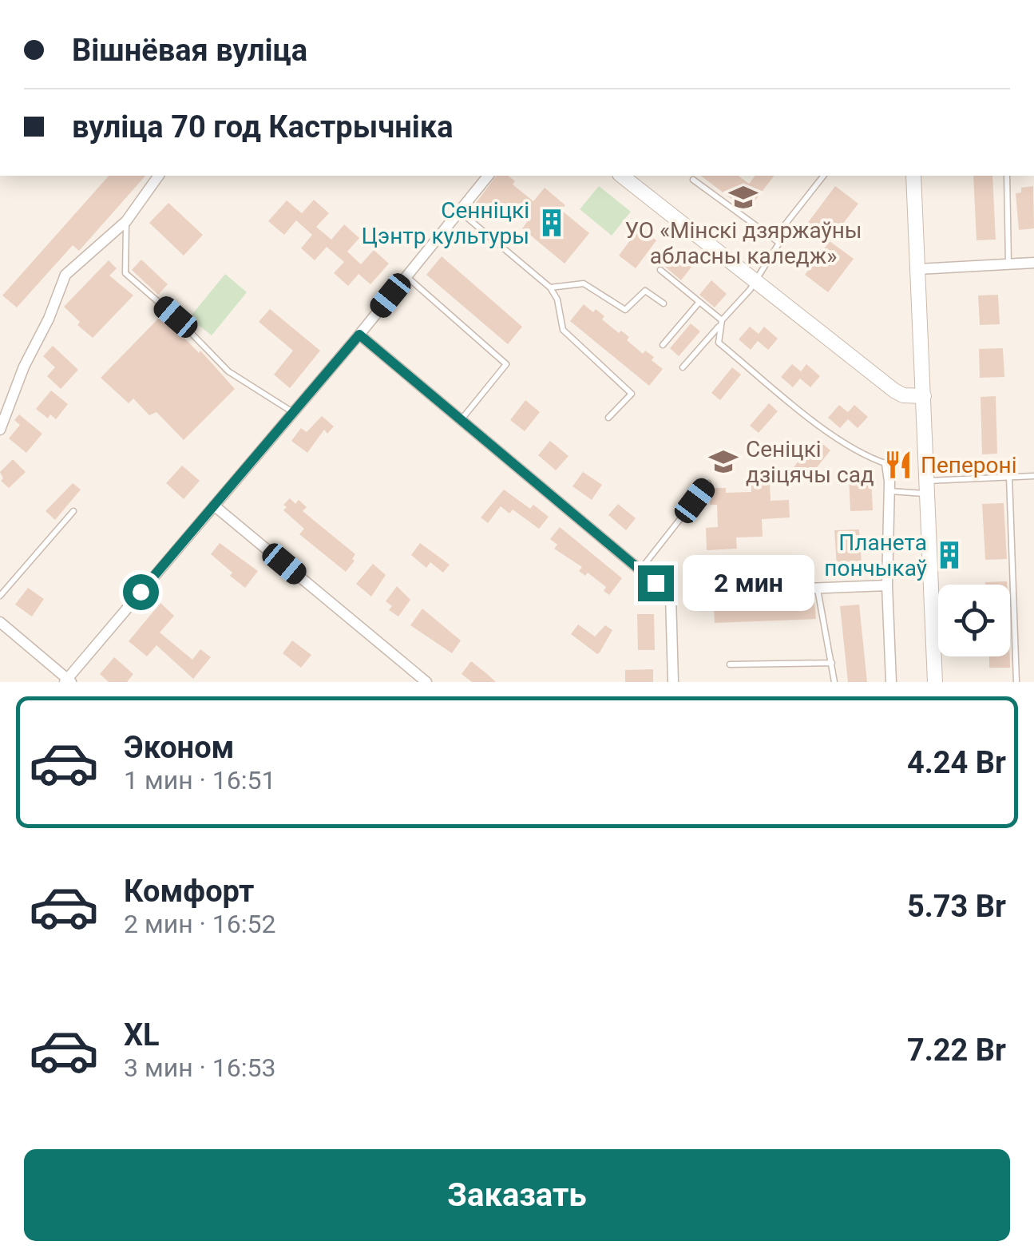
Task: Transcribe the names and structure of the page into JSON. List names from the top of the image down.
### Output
{
  "places": {
    "school or university": ["УО «Мінскі дзяржаўны абласны каледж»", "Сеніцкі дзіцячы сад"],
    "building": ["Сенніцкі Цэнтр культуры", "Планета пончыкаў"],
    "restaurant": ["Пепероні"]
  },
  "page": {
    "banner": ["Вішнёвая вуліца", "вуліца 70 год Кастрычніка"],
    "bubble": "2 мин",
    "list": [
      {
        "name": "Эконом",
        "note": "1 мин · 16:51",
        "value": "4.24 Br"
      },
      {
        "name": "Комфорт",
        "note": "2 мин · 16:52",
        "value": "5.73 Br"
      },
      {
        "name": "XL",
        "note": "3 мин · 16:53",
        "value": "7.22 Br"
      }
    ],
    "buttons": "Заказать"
  }
}
